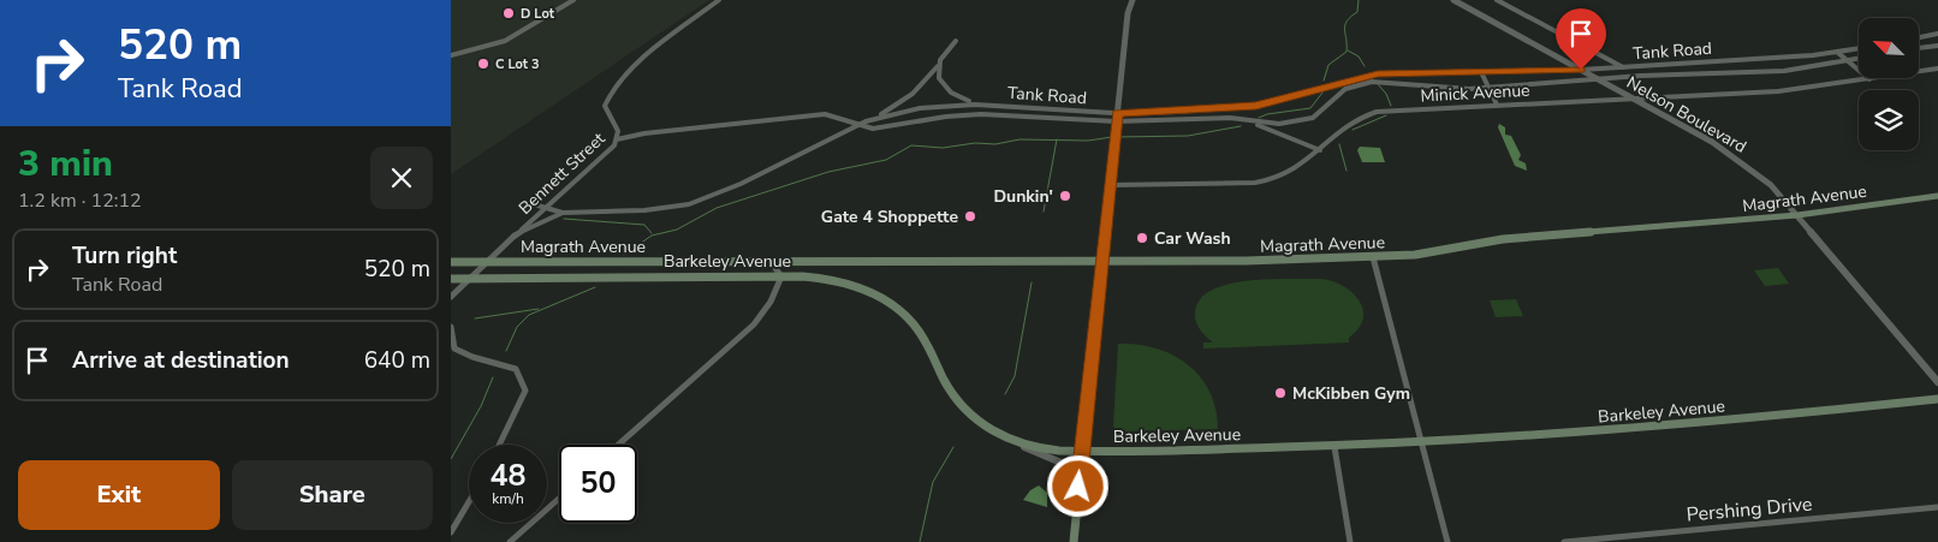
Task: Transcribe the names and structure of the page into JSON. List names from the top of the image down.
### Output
{
  "streets": {
    "main road": ["Magrath Avenue", "Barkeley Avenue"],
    "street": [
      "Tank Road",
      "Minick Avenue",
      "Nelson Boulevard",
      "Bennett Street",
      "Pershing Drive"
    ]
  },
  "crossings": [
    ["Tank Road", "Nelson Boulevard"],
    ["Tank Road", "Bennett Street"],
    ["Minick Avenue", "Nelson Boulevard"],
    ["Nelson Boulevard", "Magrath Avenue"],
    ["Bennett Street", "Magrath Avenue"],
    ["Bennett Street", "Barkeley Avenue"]
  ],
  "places": [
    "D Lot",
    "C Lot 3",
    "Dunkin'",
    "Gate 4 Shoppette",
    "Car Wash",
    "McKibben Gym"
  ],
  "north": "top left",
  "page": {
    "turn": ["520 m", "Tank Road"],
    "heading": ["3 min", "1.2 km · 12:12"],
    "list": [
      {
        "name": "Turn right",
        "note": "Tank Road",
        "value": "520 m"
      },
      {
        "name": "Arrive at destination",
        "value": "640 m"
      }
    ],
    "speed": "48 km/h",
    "limit": "50",
    "buttons": ["Exit", "Share"]
  }
}
